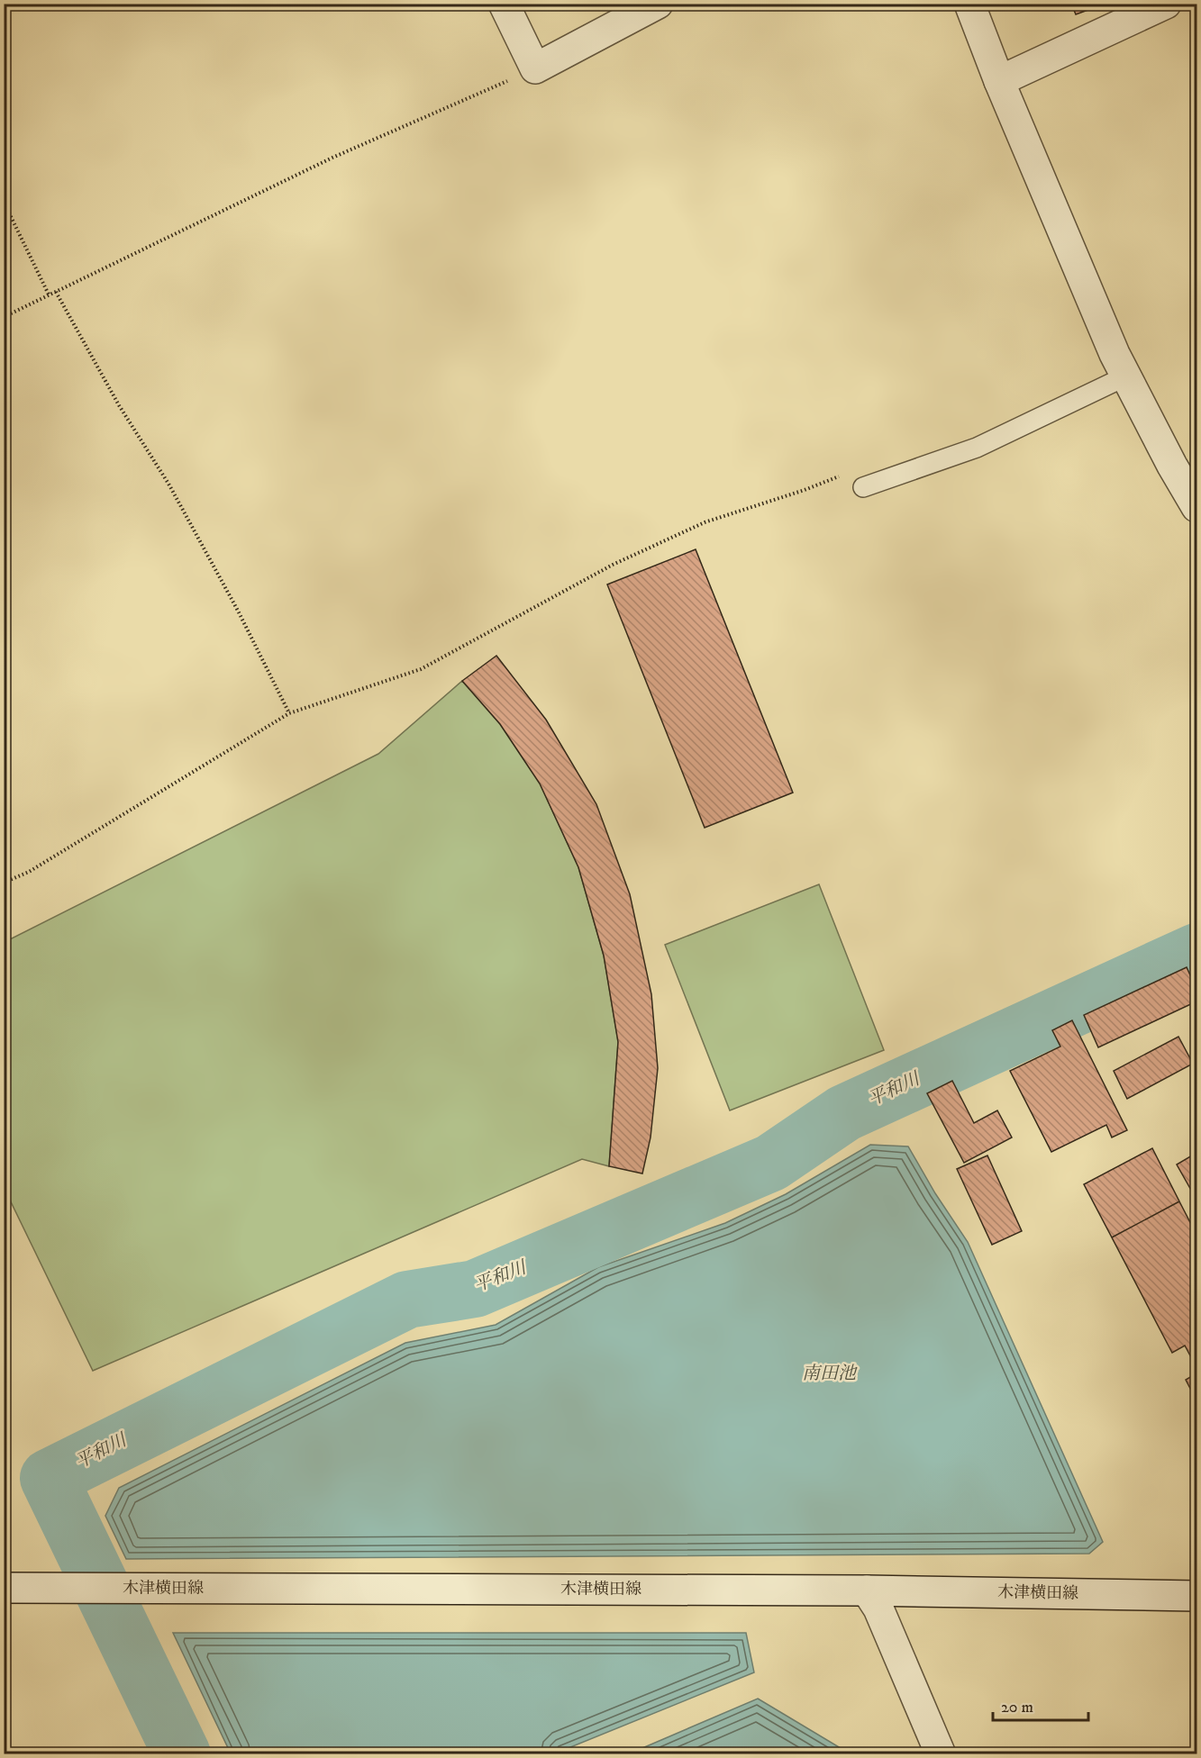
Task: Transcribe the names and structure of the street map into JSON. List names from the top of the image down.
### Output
{
  "streets": {
    "main road": ["木津横田線"]
  },
  "water": ["平和川", "南田池"],
  "scale_bar": "20 m"
}
